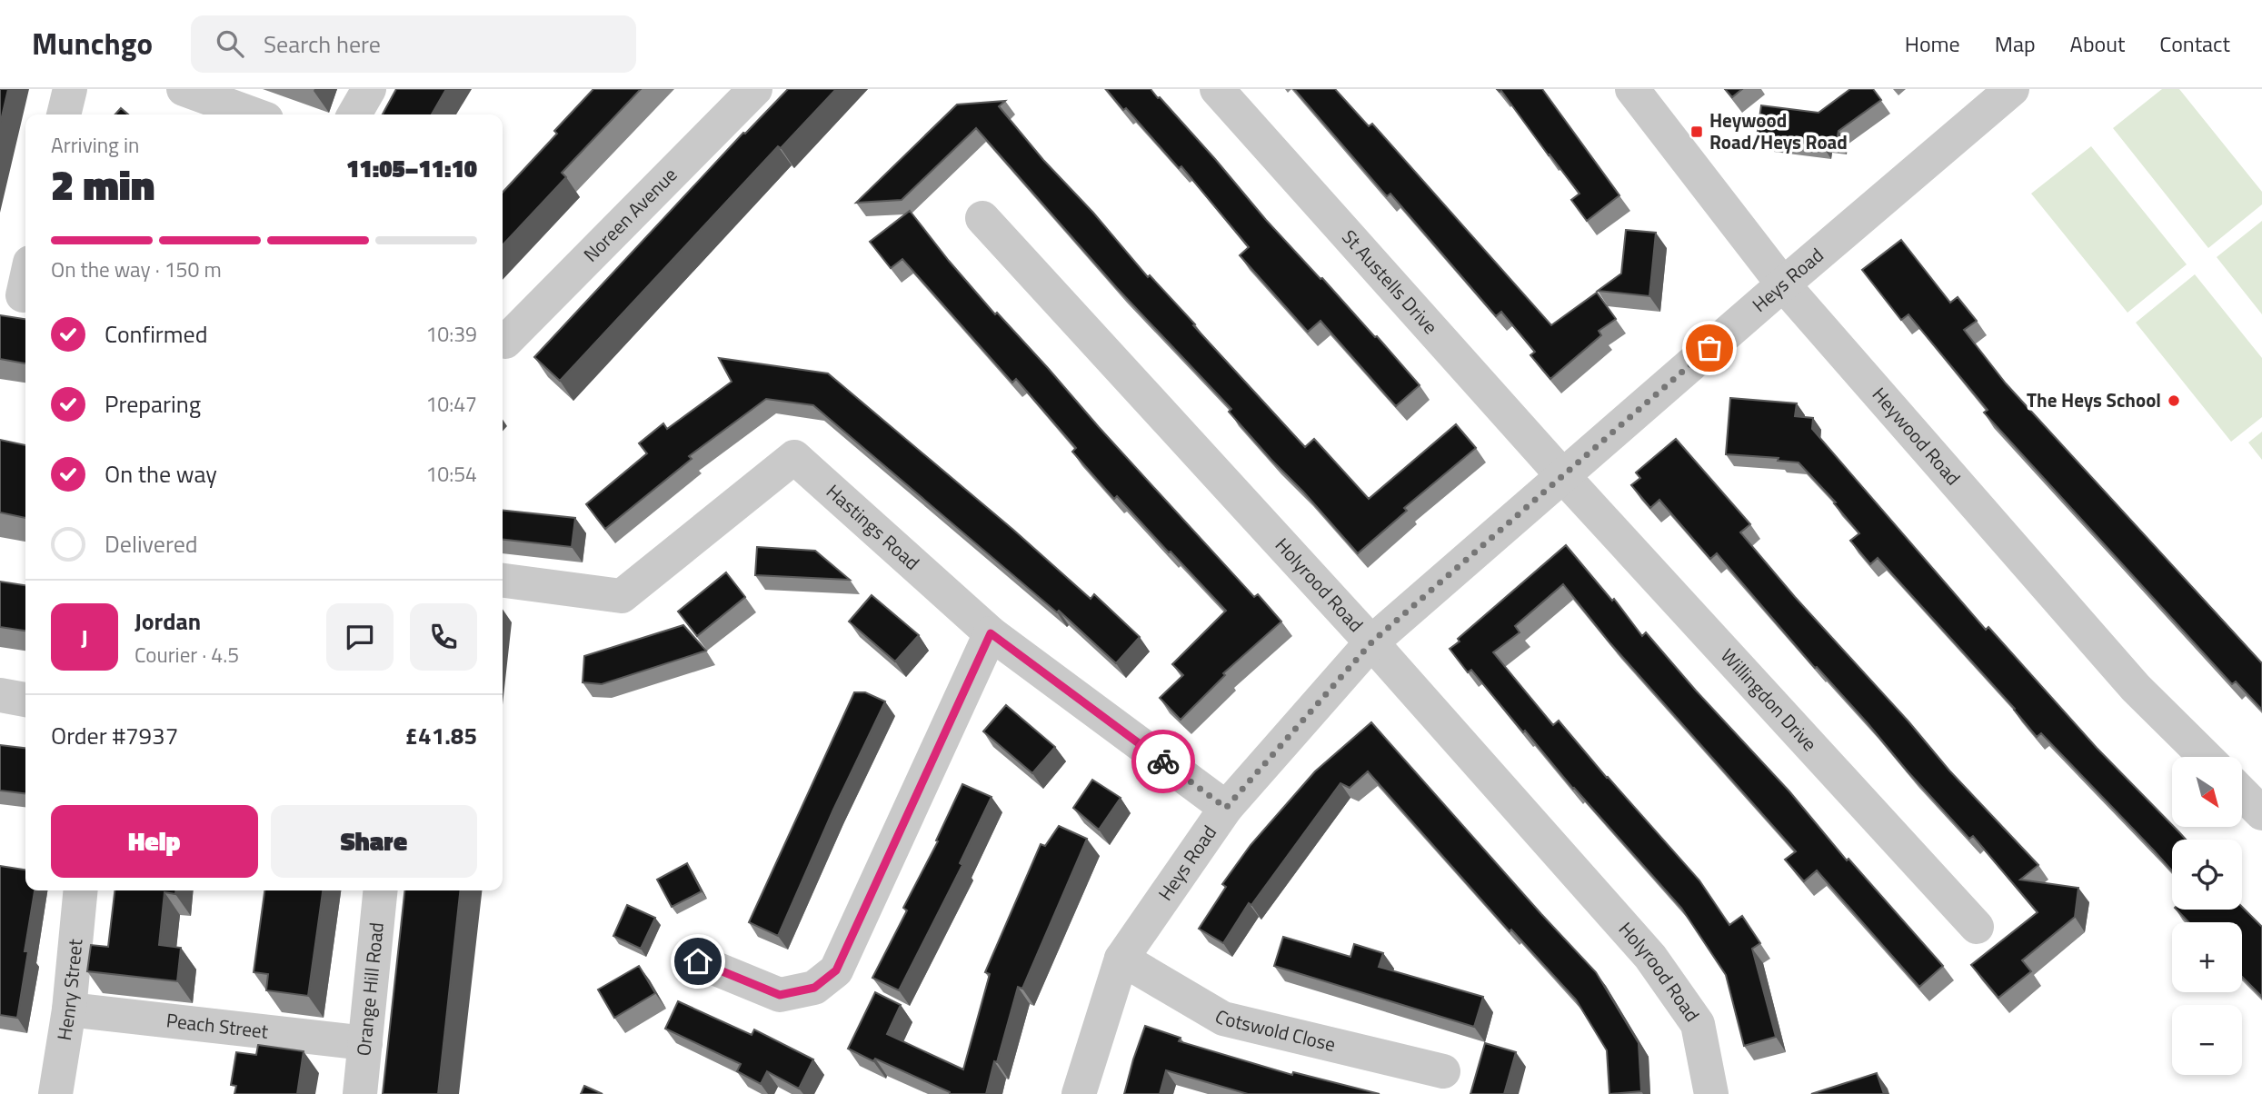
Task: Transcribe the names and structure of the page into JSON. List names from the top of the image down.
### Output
{
  "streets": {
    "street": [
      "Noreen Avenue",
      "Heys Road",
      "St Austells Drive",
      "Heywood Road",
      "Hastings Road",
      "Holyrood Road",
      "Willingdon Drive",
      "Orange Hill Road",
      "Henry Street",
      "Peach Street",
      "Cotswold Close"
    ]
  },
  "crossings": [
    ["Heys Road", "St Austells Drive"],
    ["Heys Road", "Heywood Road"],
    ["Heys Road", "Hastings Road"],
    ["Heys Road", "Holyrood Road"],
    ["Heys Road", "Willingdon Drive"],
    ["Heys Road", "Cotswold Close"],
    ["St Austells Drive", "Willingdon Drive"],
    ["Orange Hill Road", "Peach Street"],
    ["Henry Street", "Peach Street"]
  ],
  "places": {
    "transit": ["Heywood Road/Heys Road"],
    "other": ["The Heys School"]
  },
  "north": "bottom right",
  "page": {
    "header": "Munchgo",
    "search": "Search here",
    "nav": [
      "Home",
      "Map",
      "About",
      "Contact"
    ],
    "heading": ["2 min", "Arriving in", "11:05–11:10"],
    "panel": [
      "Jordan",
      "Courier · 4.5",
      "Order #7937",
      "£41.85"
    ],
    "bar": "On the way · 150 m",
    "list": [
      ["Confirmed", "10:39"],
      ["Preparing", "10:47"],
      ["On the way", "10:54"],
      "Delivered"
    ],
    "round": "J",
    "map_buttons": ["+", "−"],
    "buttons": ["Help", "Share"]
  }
}
